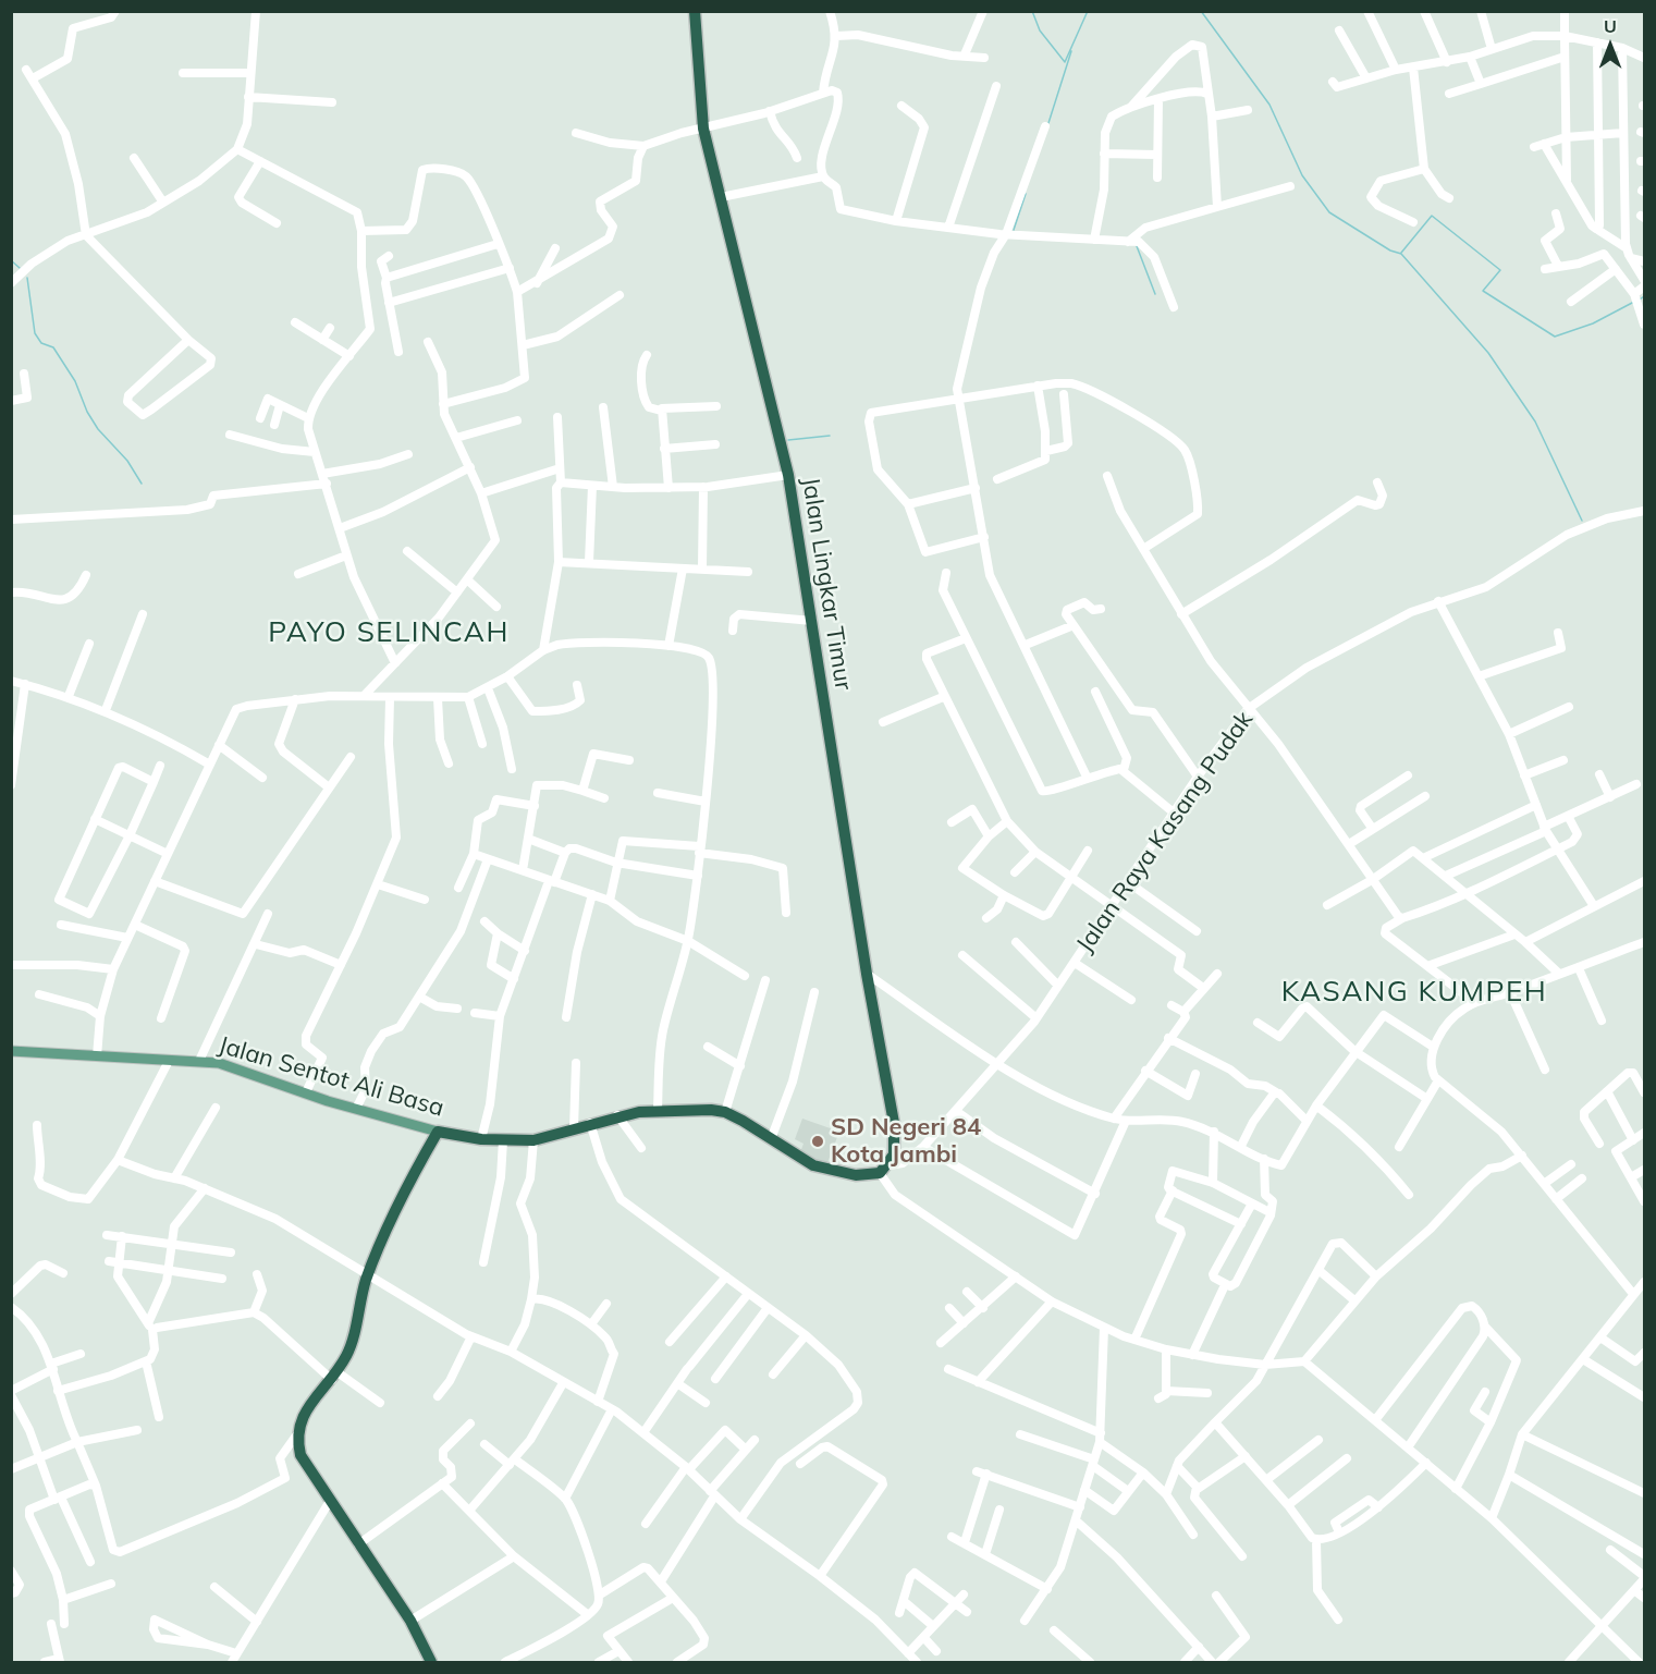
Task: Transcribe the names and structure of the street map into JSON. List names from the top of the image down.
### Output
{
  "streets": {
    "highway": ["Jalan Lingkar Timur", "Jalan Sentot Ali Basa"],
    "street": ["Jalan Raya Kasang Pudak"]
  },
  "crossings": [
    ["Jalan Lingkar Timur", "Jalan Raya Kasang Pudak"],
    ["Jalan Lingkar Timur", "Jalan Sentot Ali Basa"],
    ["Jalan Raya Kasang Pudak", "Jalan Sentot Ali Basa"]
  ],
  "districts": ["PAYO SELINCAH", "KASANG KUMPEH"],
  "places": ["SD Negeri 84 Kota Jambi"],
  "north": "top"
}
